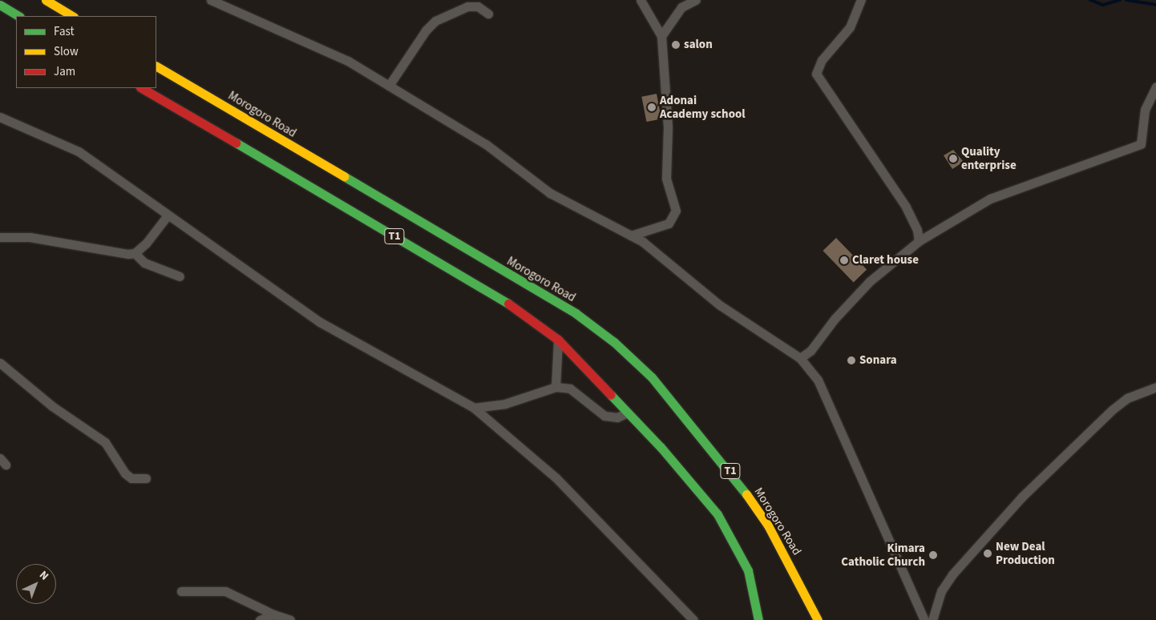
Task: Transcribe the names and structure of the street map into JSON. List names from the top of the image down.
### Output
{
  "streets": {
    "highway": ["Morogoro Road", "T1"]
  },
  "places": [
    "salon",
    "Adonai Academy school",
    "Quality enterprise",
    "Claret house",
    "Sonara",
    "New Deal Production",
    "Kimara Catholic Church"
  ],
  "legend": ["Fast", "Slow", "Jam"],
  "north": "top right"
}
